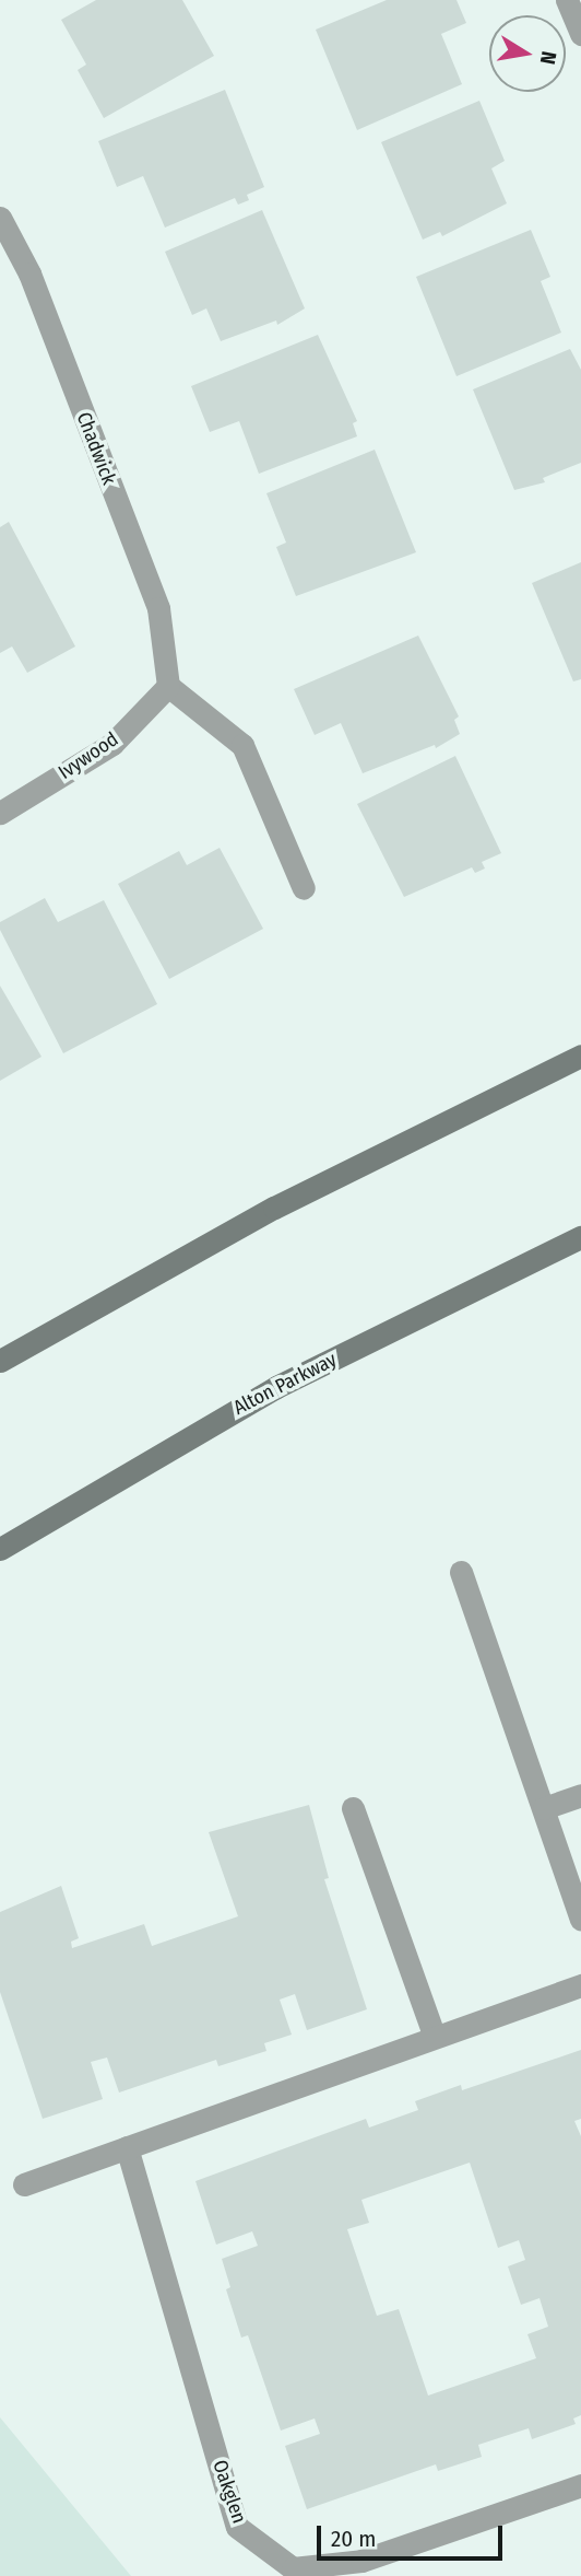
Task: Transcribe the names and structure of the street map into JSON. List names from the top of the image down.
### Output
{
  "streets": {
    "main road": ["Alton Parkway"],
    "street": ["Chadwick", "Ivywood", "Oakglen"]
  },
  "crossings": [
    ["Chadwick", "Ivywood"]
  ],
  "scale_bar": "20 m",
  "north": "right"
}
